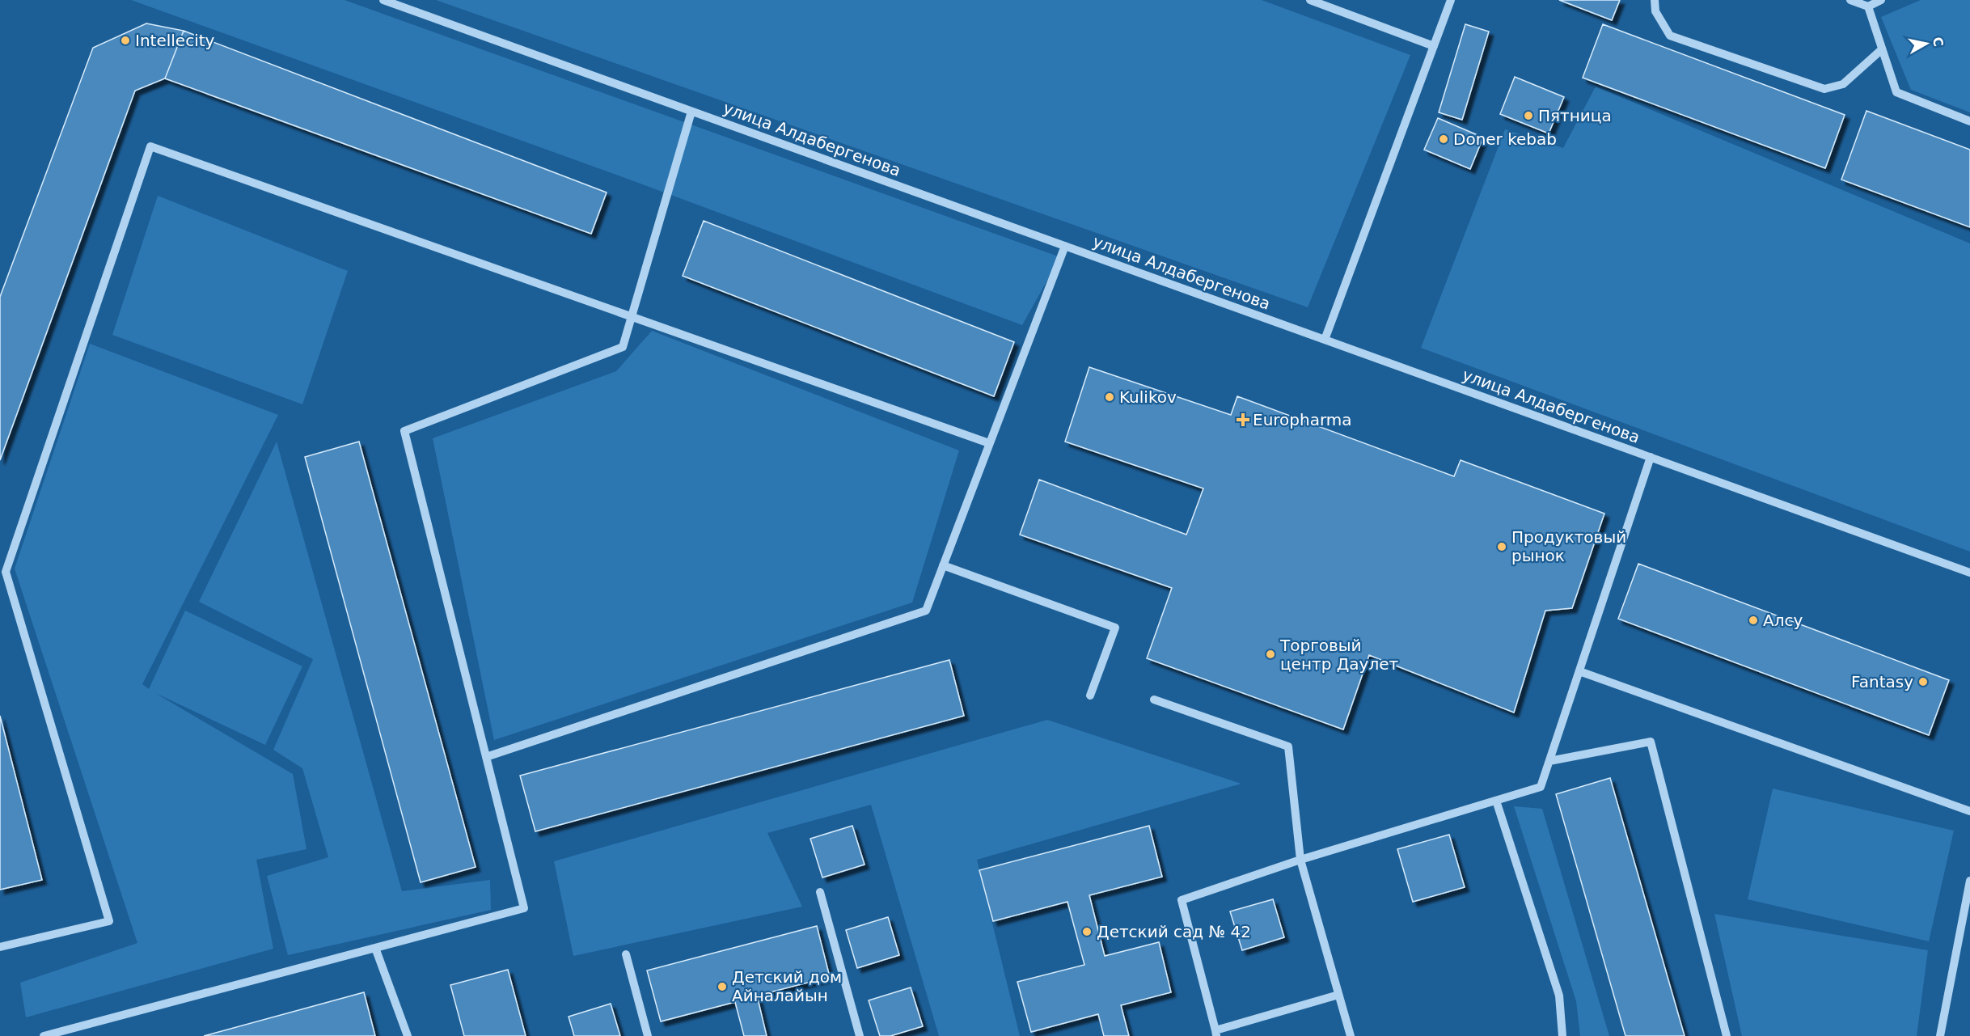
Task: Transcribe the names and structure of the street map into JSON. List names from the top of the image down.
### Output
{
  "streets": {
    "street": ["улица Алдабергенова"]
  },
  "places": {
    "other": [
      "Intellecity",
      "Пятница",
      "Doner kebab",
      "Kulikov",
      "Продуктовый рынок",
      "Алсу",
      "Торговый центр Даулет",
      "Fantasy",
      "Детский сад № 42",
      "Детский дом Айналайын"
    ],
    "health": ["Europharma"]
  },
  "north": "right"
}
